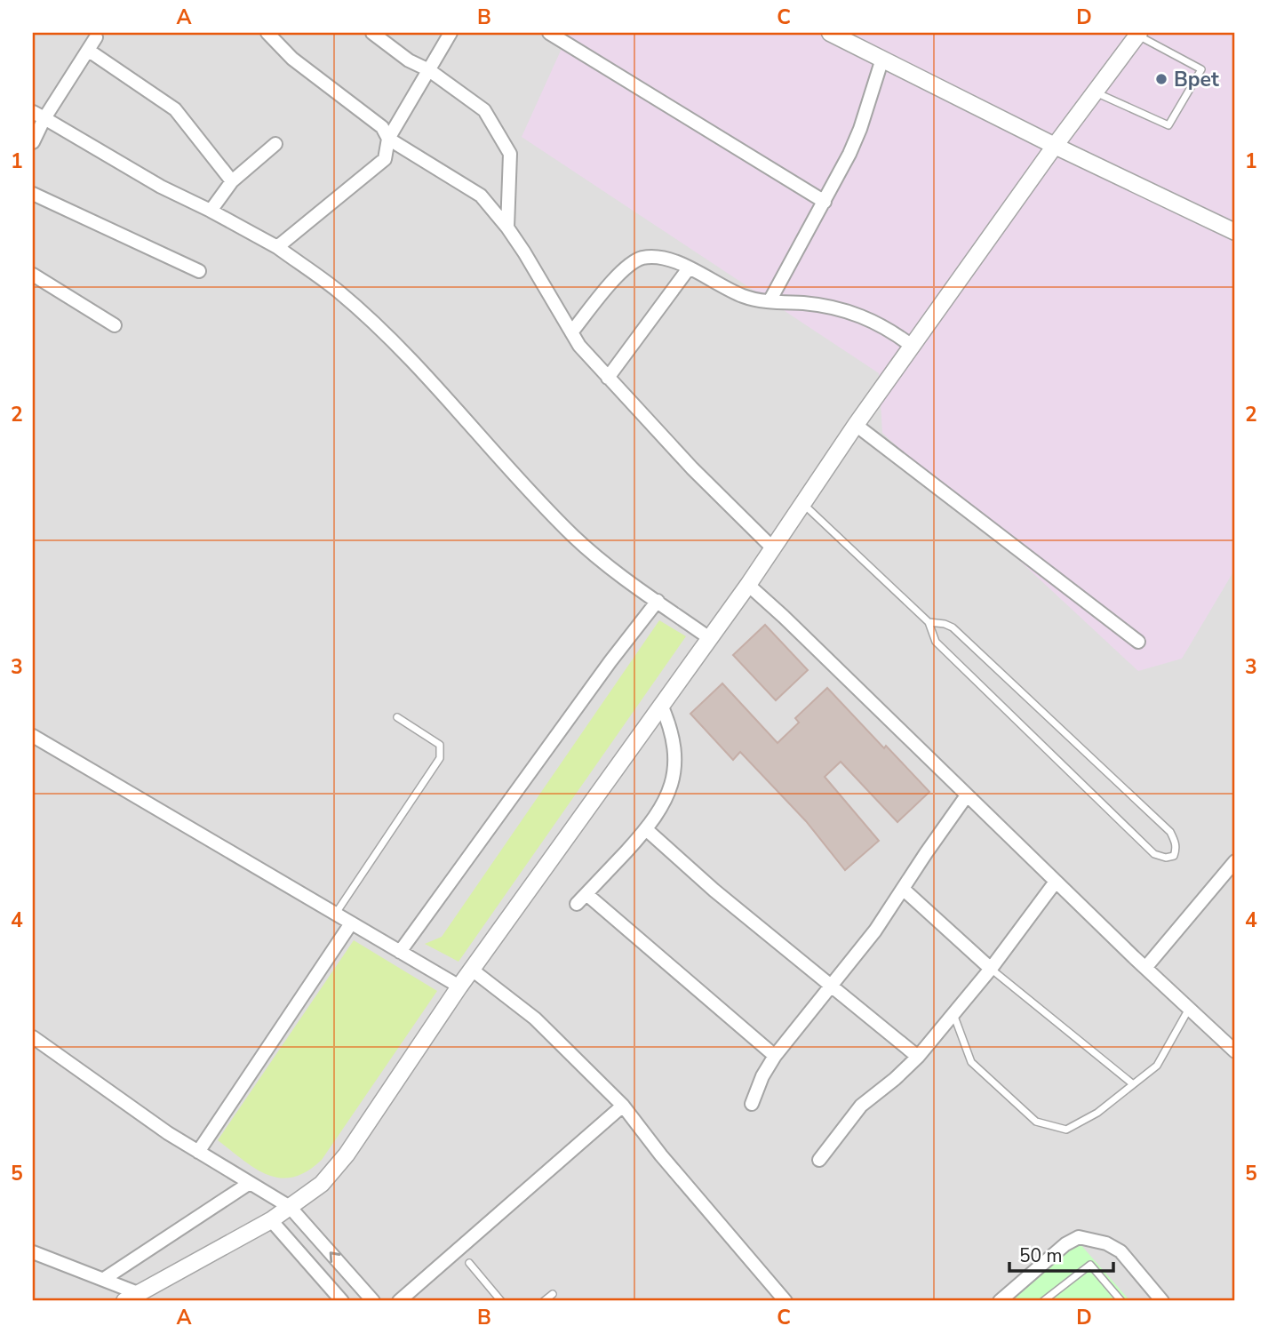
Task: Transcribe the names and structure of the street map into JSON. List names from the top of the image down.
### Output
{
  "places": ["Bpet"],
  "scale_bar": "50 m",
  "grid": {
    "columns": [
      "A",
      "B",
      "C",
      "D"
    ],
    "rows": [
      "1",
      "2",
      "3",
      "4",
      "5"
    ]
  }
}
